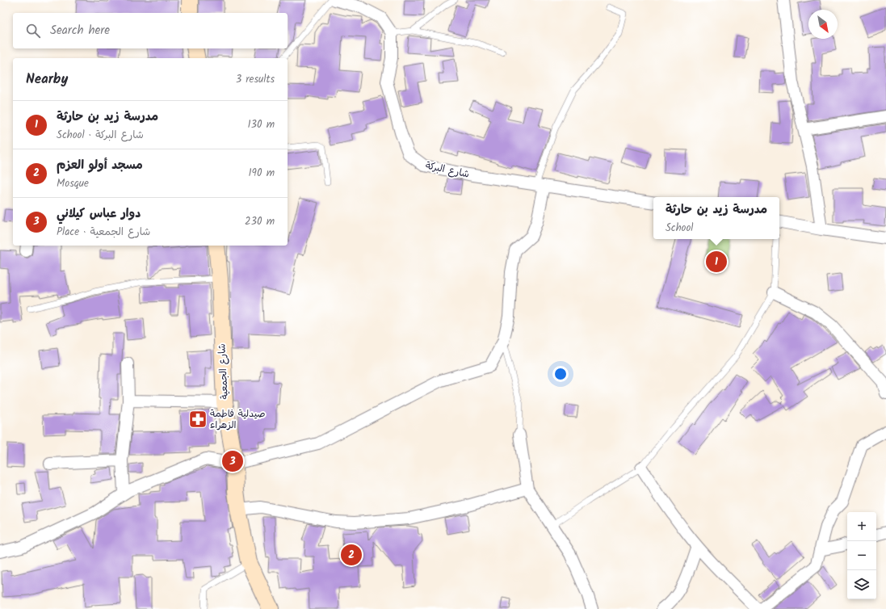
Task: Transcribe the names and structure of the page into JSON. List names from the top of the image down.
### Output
{
  "streets": {
    "street": ["شارع البركة", "شارع الجمعية"]
  },
  "places": {
    "pharmacy": ["صيدلية فاطمة الزهراء"]
  },
  "north": "bottom right",
  "page": {
    "search": "Search here",
    "heading": ["Nearby", "3 results"],
    "list": [
      {
        "mark": "1",
        "name": "مدرسة زيد بن حارثة",
        "note": "School · شارع البركة",
        "value": "130 m"
      },
      {
        "mark": "2",
        "name": "مسجد أولو العزم",
        "note": "Mosque",
        "value": "190 m"
      },
      {
        "mark": "3",
        "name": "دوار عباس كيلاني",
        "note": "Place · شارع الجمعية",
        "value": "230 m"
      }
    ],
    "popup": ["مدرسة زيد بن حارثة", "School"],
    "pins": ["1", "3", "2"],
    "map_buttons": ["+", "−"]
  }
}
